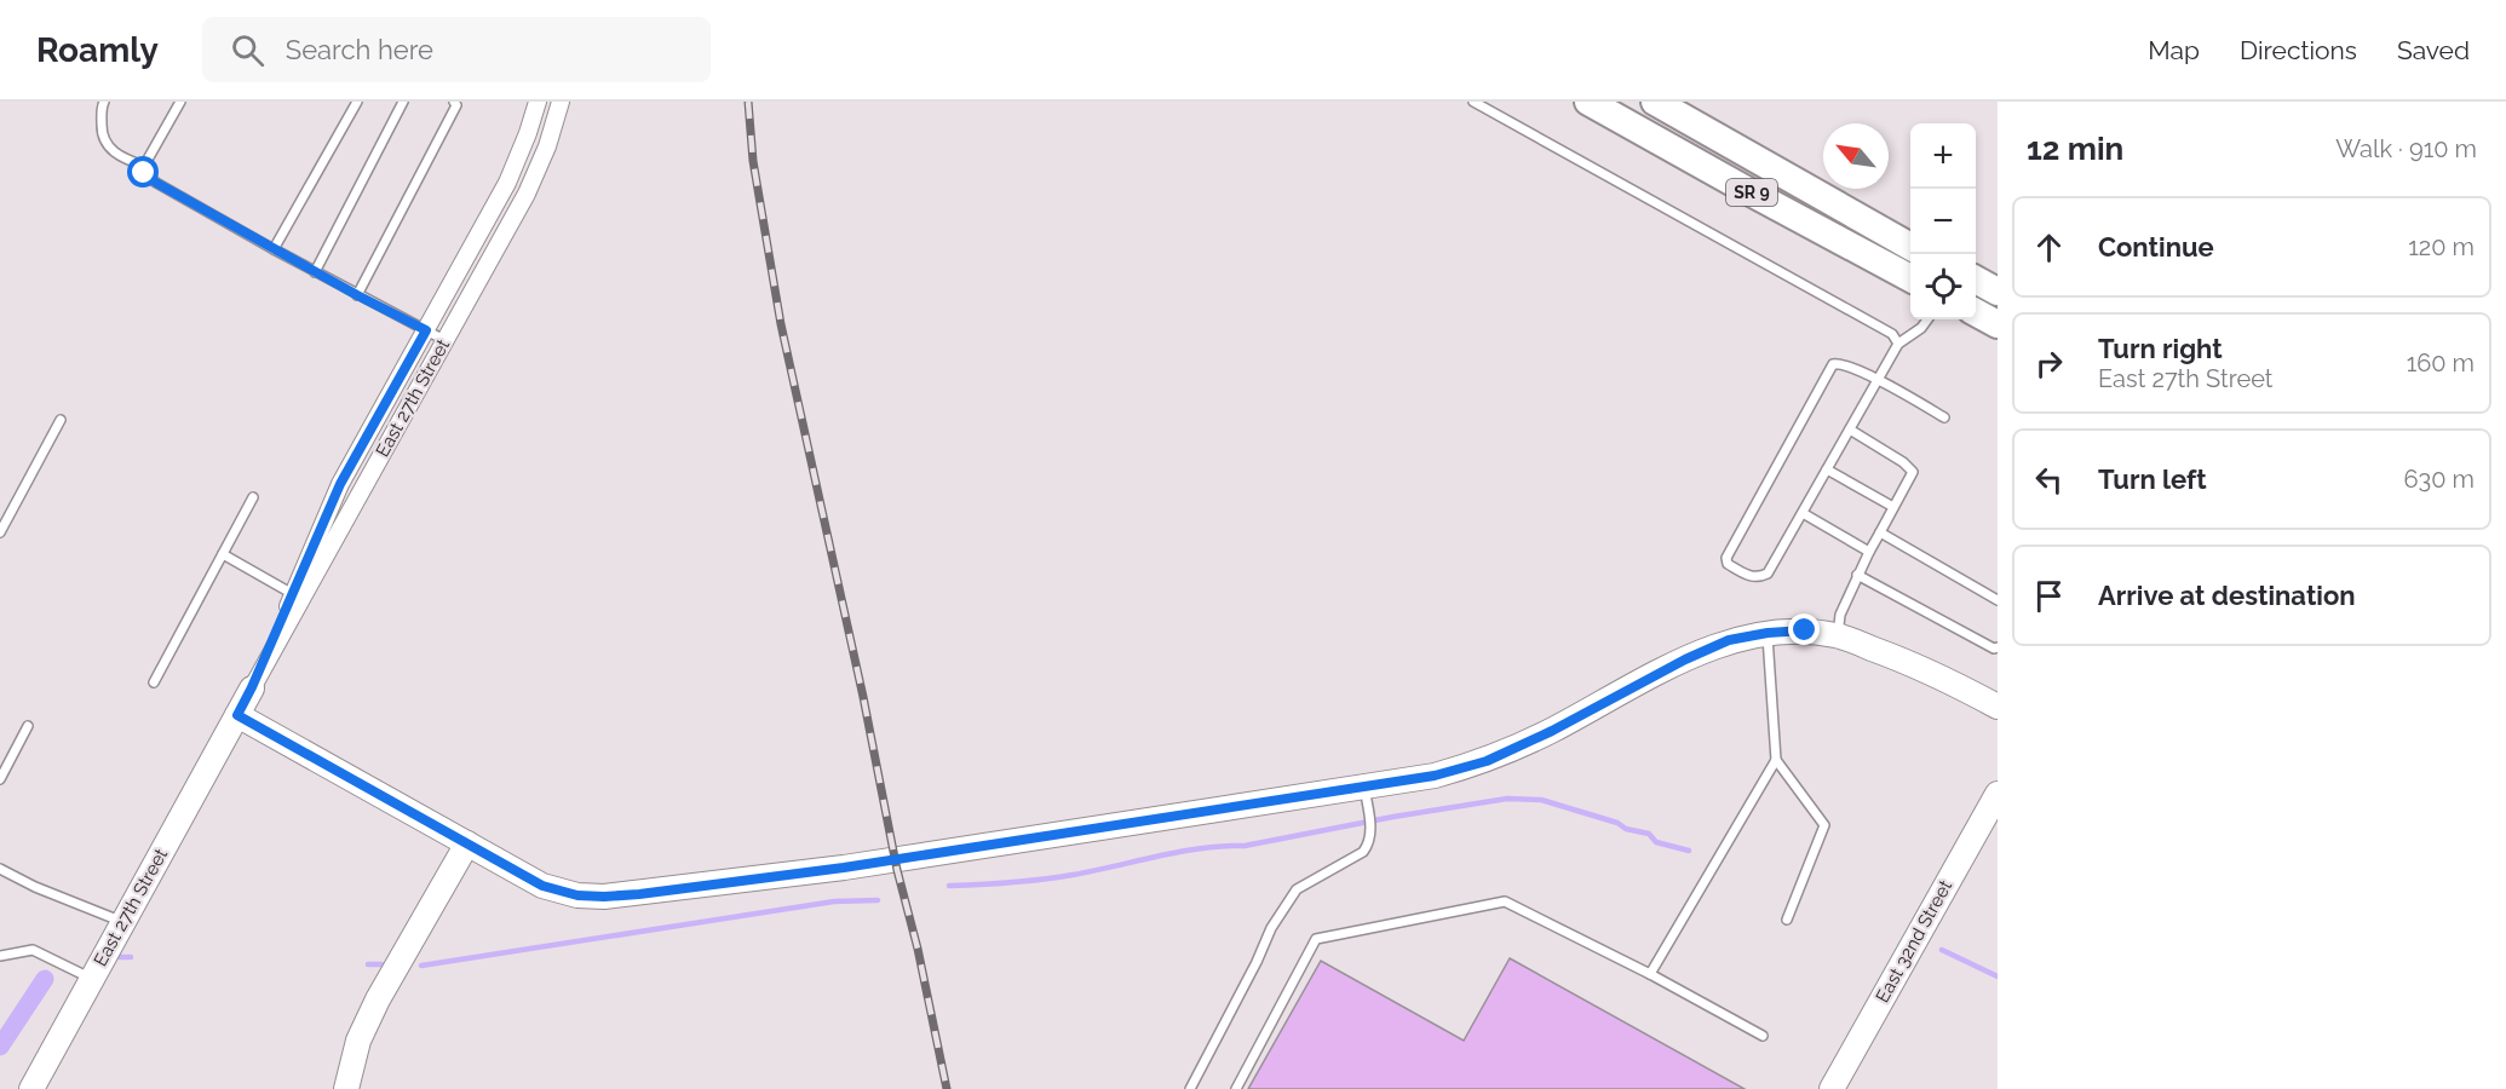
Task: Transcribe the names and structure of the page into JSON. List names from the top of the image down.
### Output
{
  "streets": {
    "main road": ["SR 9"],
    "street": ["East 27th Street", "East 32nd Street"]
  },
  "north": "top left",
  "page": {
    "header": "Roamly",
    "search": "Search here",
    "nav": ["Map", "Directions", "Saved"],
    "heading": ["12 min", "Walk · 910 m"],
    "map_buttons": ["+", "−"],
    "list": [
      ["Continue", "120 m"],
      ["Turn right", "East 27th Street", "160 m"],
      ["Turn left", "630 m"],
      "Arrive at destination"
    ]
  }
}
